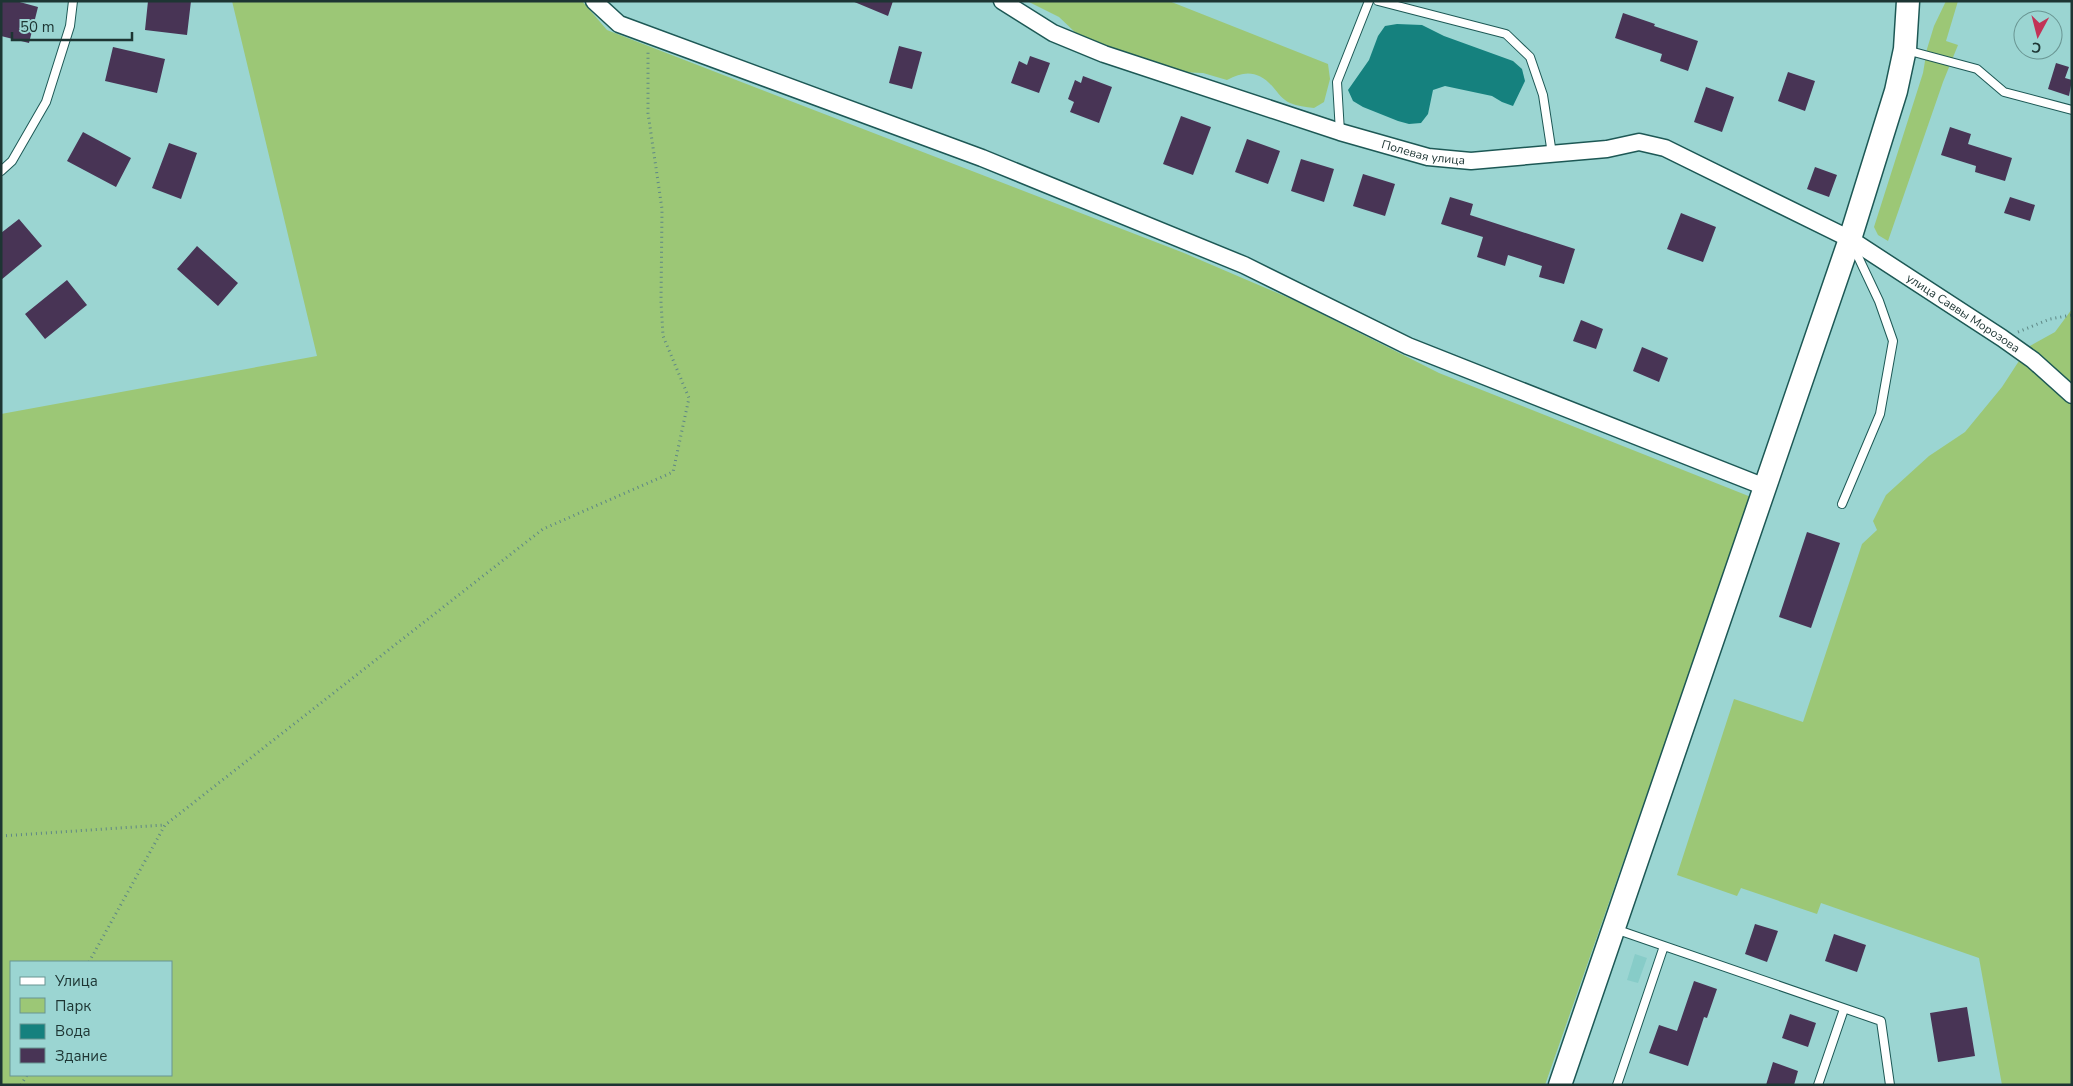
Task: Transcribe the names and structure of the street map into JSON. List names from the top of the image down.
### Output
{
  "streets": {
    "street": ["Полевая улица", "улица Саввы Морозова"]
  },
  "crossings": [
    ["Полевая улица", "улица Саввы Морозова"]
  ],
  "legend": [
    "Улица",
    "Парк",
    "Вода",
    "Здание"
  ],
  "scale_bar": "50 m",
  "north": "bottom"
}
